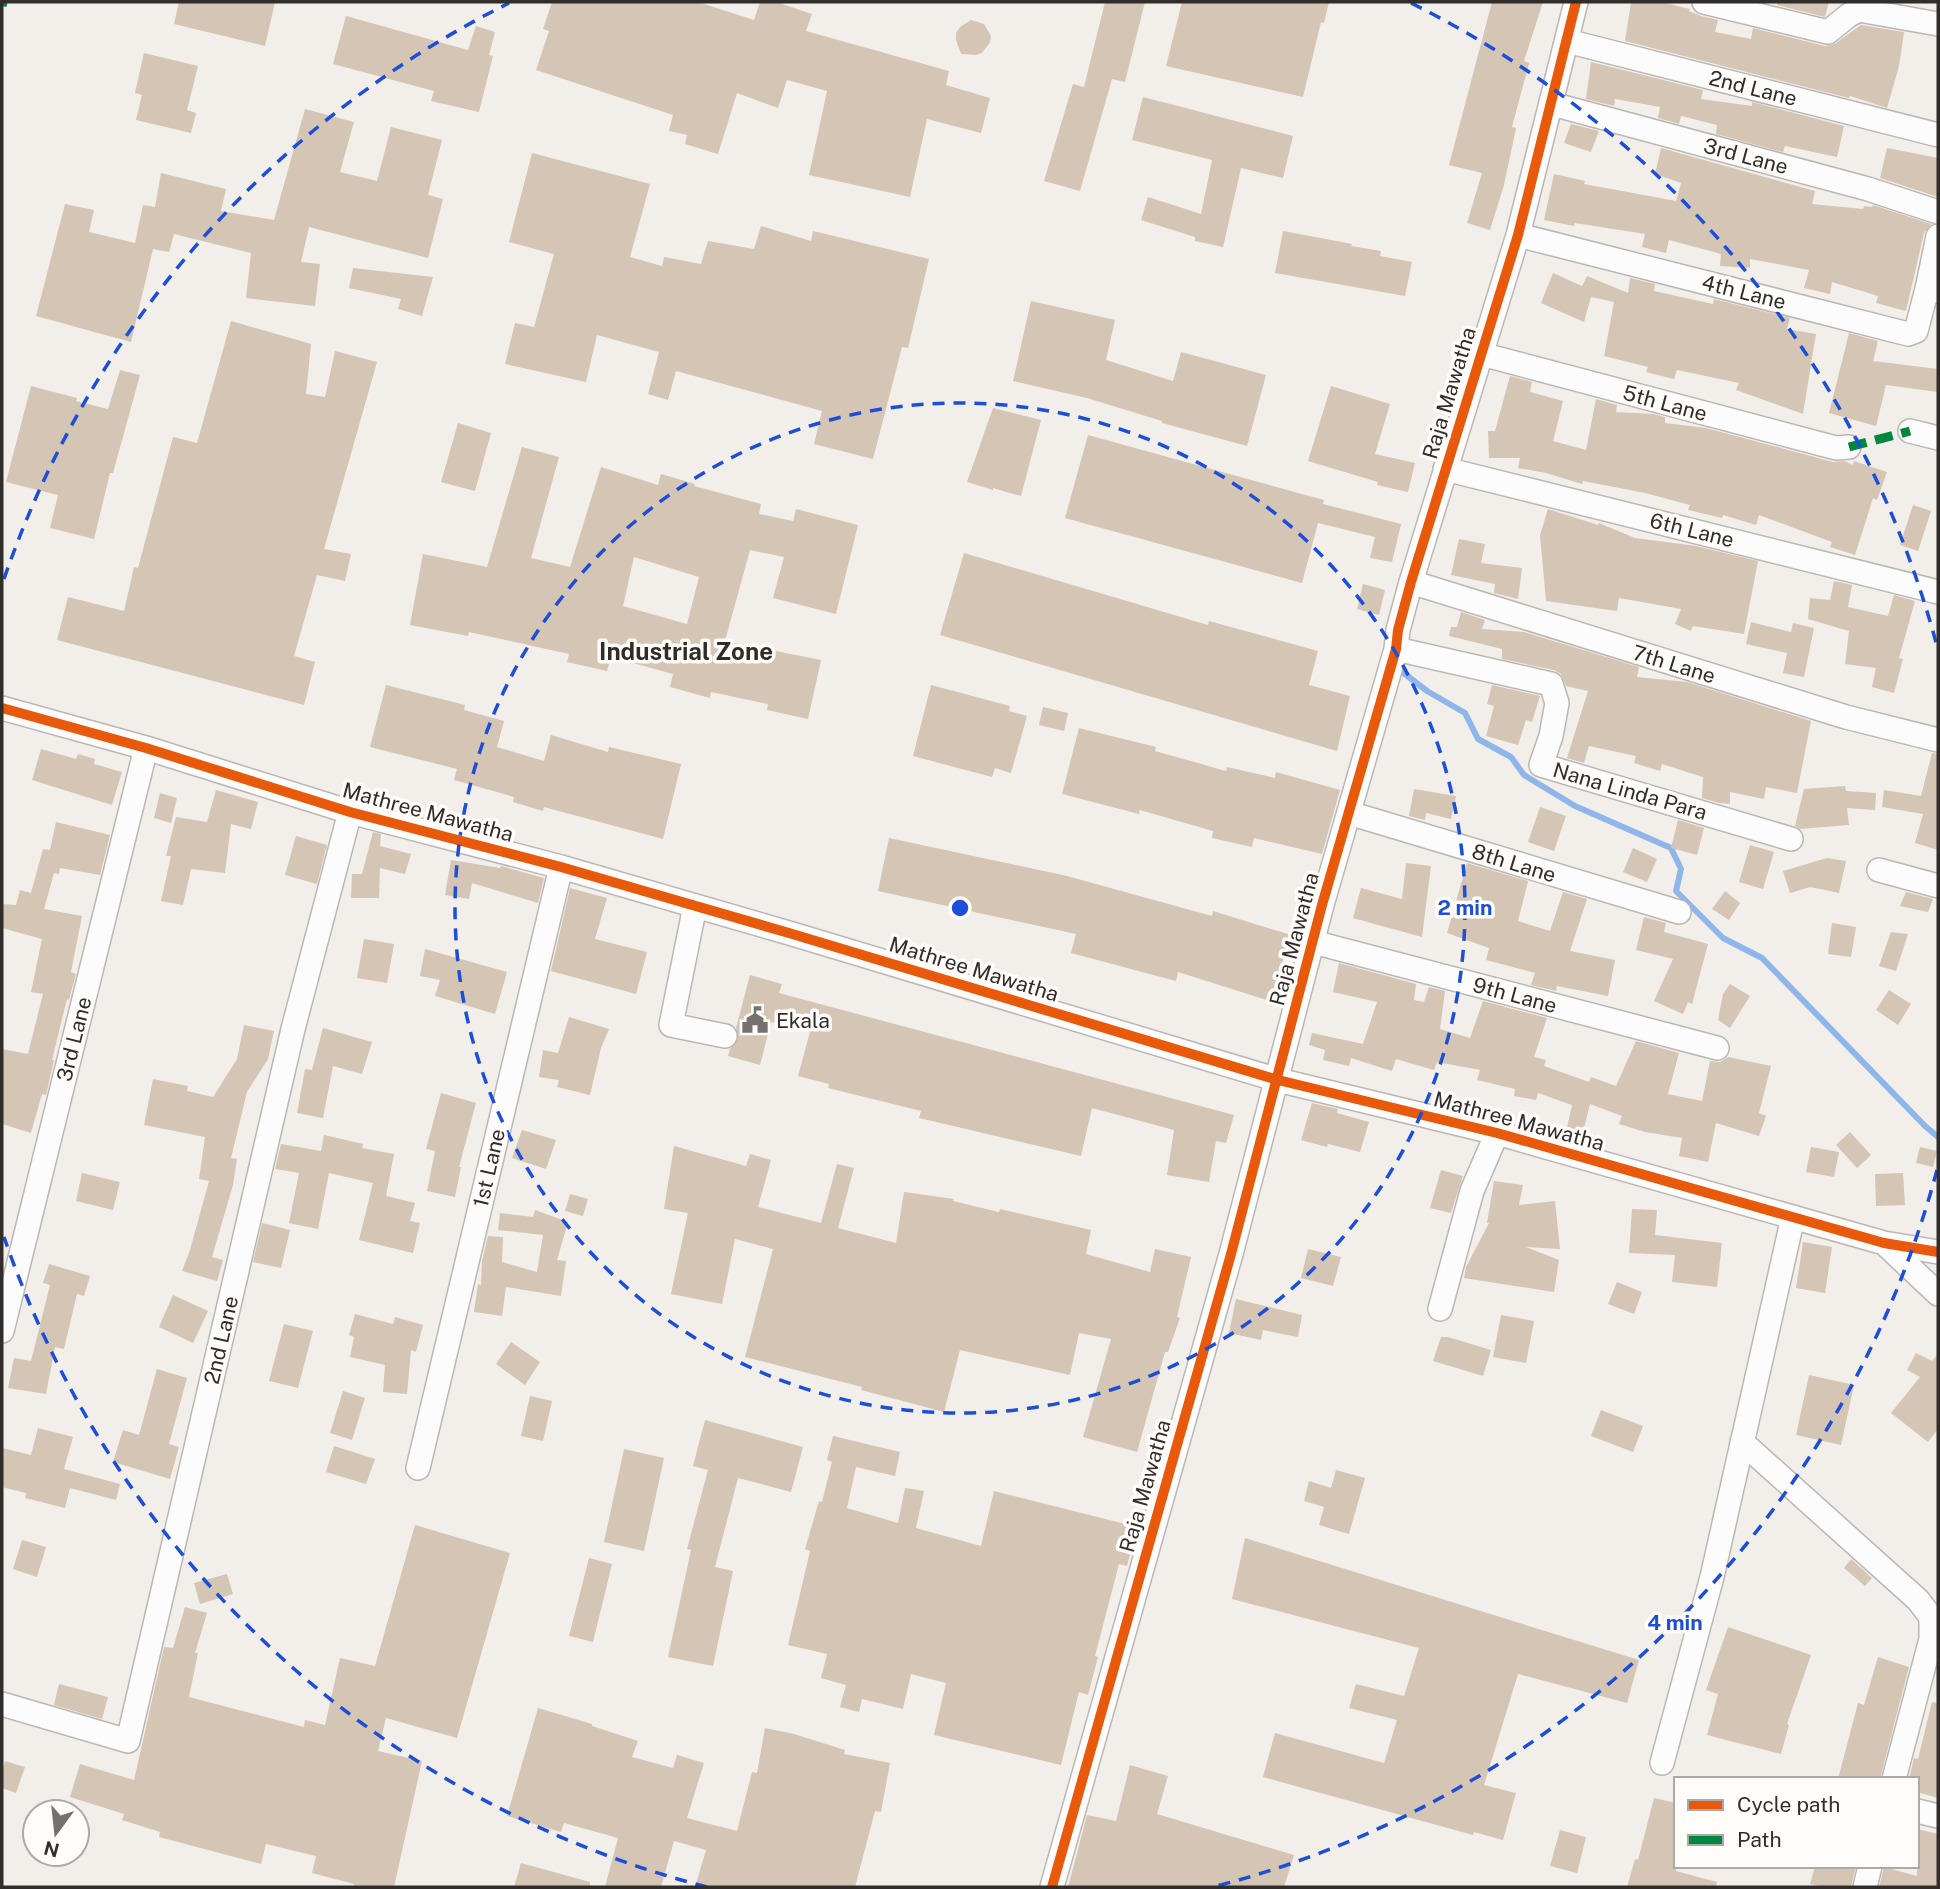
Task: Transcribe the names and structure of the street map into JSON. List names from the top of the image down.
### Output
{
  "streets": {
    "street": [
      "2nd Lane",
      "3rd Lane",
      "4th Lane",
      "Raja Mawatha",
      "5th Lane",
      "6th Lane",
      "7th Lane",
      "Nana Linda Para",
      "Mathree Mawatha",
      "8th Lane",
      "9th Lane",
      "1st Lane"
    ]
  },
  "crossings": [
    ["2nd Lane", "Raja Mawatha"],
    ["2nd Lane", "Mathree Mawatha"],
    ["3rd Lane", "Raja Mawatha"],
    ["3rd Lane", "Mathree Mawatha"],
    ["4th Lane", "Raja Mawatha"],
    ["Raja Mawatha", "5th Lane"],
    ["Raja Mawatha", "6th Lane"],
    ["Raja Mawatha", "7th Lane"],
    ["Raja Mawatha", "Nana Linda Para"],
    ["Raja Mawatha", "Mathree Mawatha"],
    ["Raja Mawatha", "8th Lane"],
    ["Raja Mawatha", "9th Lane"],
    ["Mathree Mawatha", "1st Lane"]
  ],
  "districts": ["Industrial Zone"],
  "places": {
    "public building": ["Ekala"]
  },
  "legend": ["Cycle path", "Path"],
  "north": "bottom",
  "rings": ["2 min", "4 min"]
}
